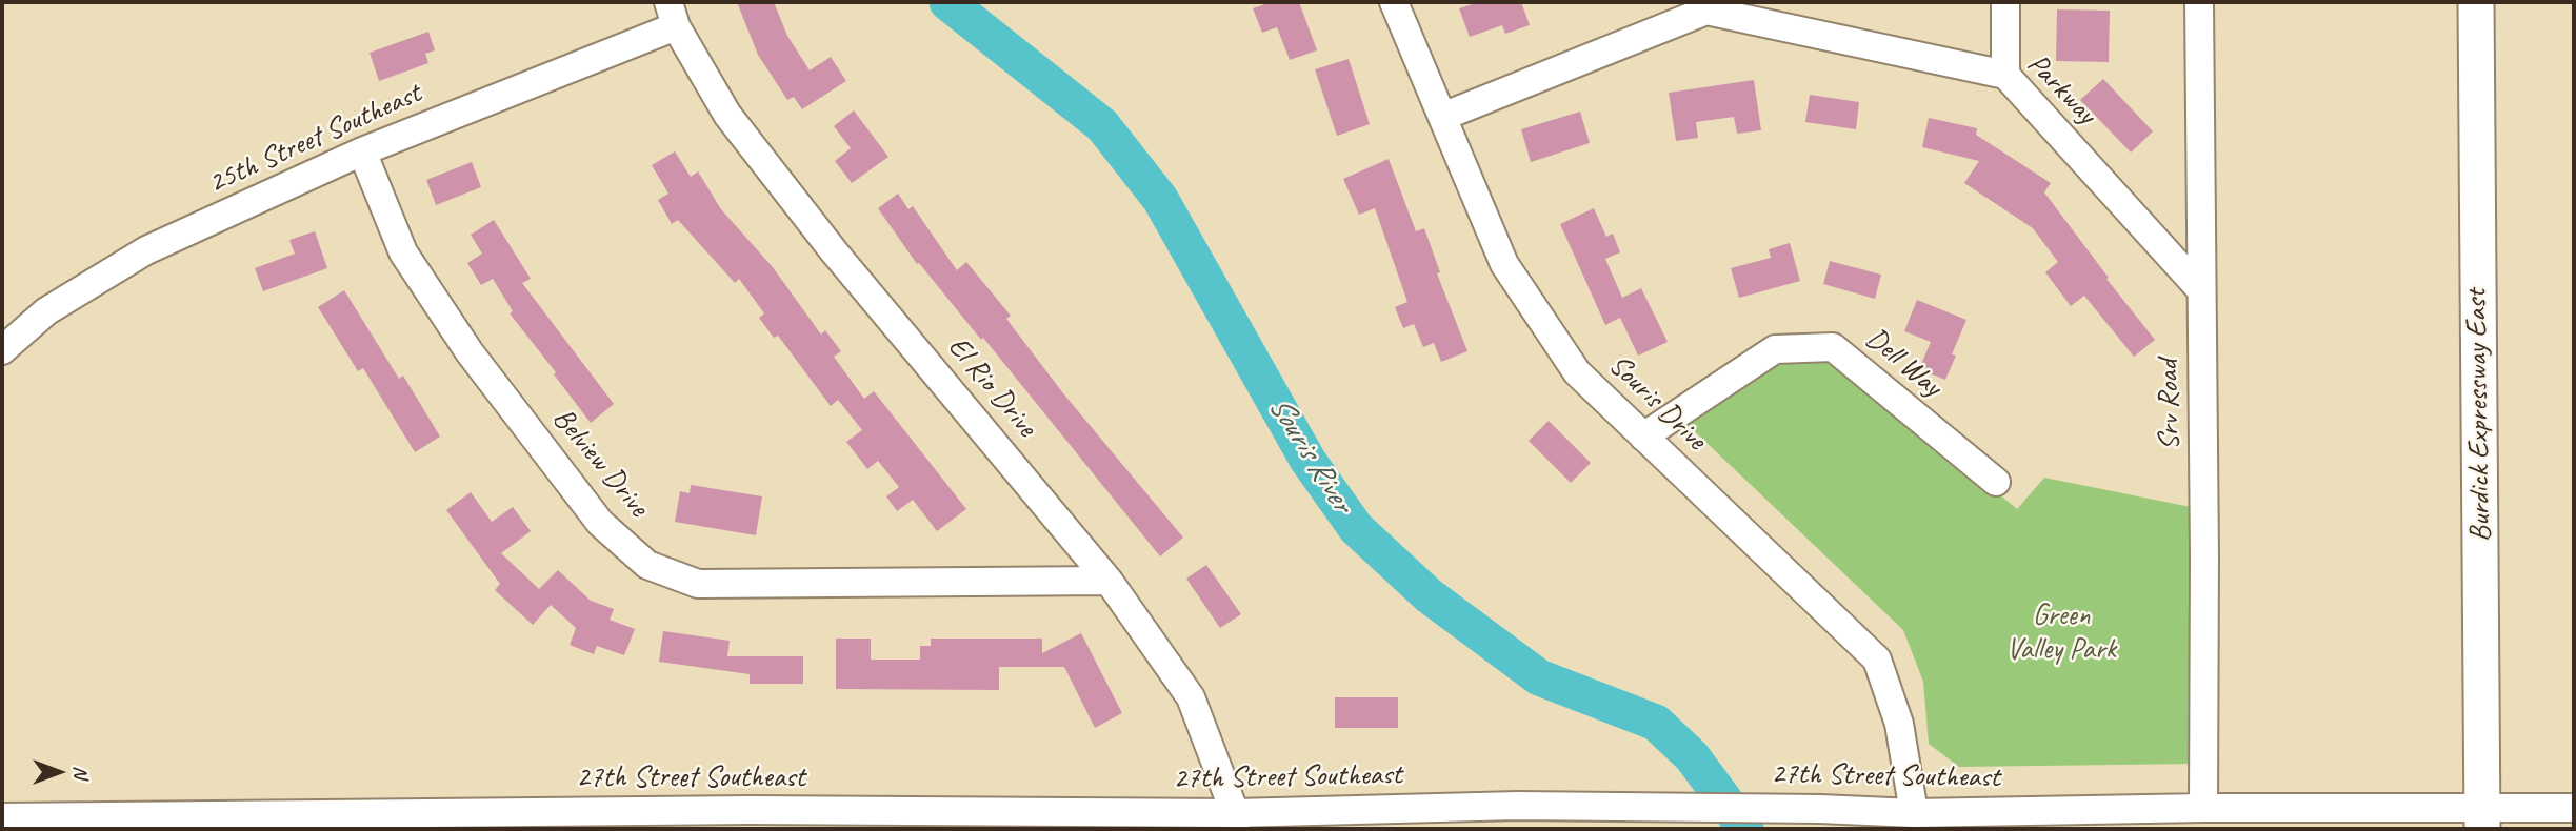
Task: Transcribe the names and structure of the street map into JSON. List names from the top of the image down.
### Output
{
  "streets": {
    "main road": ["Burdick Expressway East"],
    "street": [
      "Parkway",
      "25th Street Southeast",
      "Dell Way",
      "El Rio Drive",
      "Souris Drive",
      "Srv Road",
      "Belview Drive",
      "27th Street Southeast"
    ]
  },
  "crossings": [
    ["Parkway", "Souris Drive"],
    ["Parkway", "Srv Road"],
    ["25th Street Southeast", "El Rio Drive"],
    ["25th Street Southeast", "Belview Drive"],
    ["Dell Way", "Souris Drive"],
    ["El Rio Drive", "Belview Drive"],
    ["El Rio Drive", "27th Street Southeast"],
    ["Souris Drive", "27th Street Southeast"],
    ["Srv Road", "27th Street Southeast"],
    ["Burdick Expressway East", "27th Street Southeast"]
  ],
  "water": ["Souris River"],
  "parks": ["Green Valley Park"],
  "north": "right"
}
